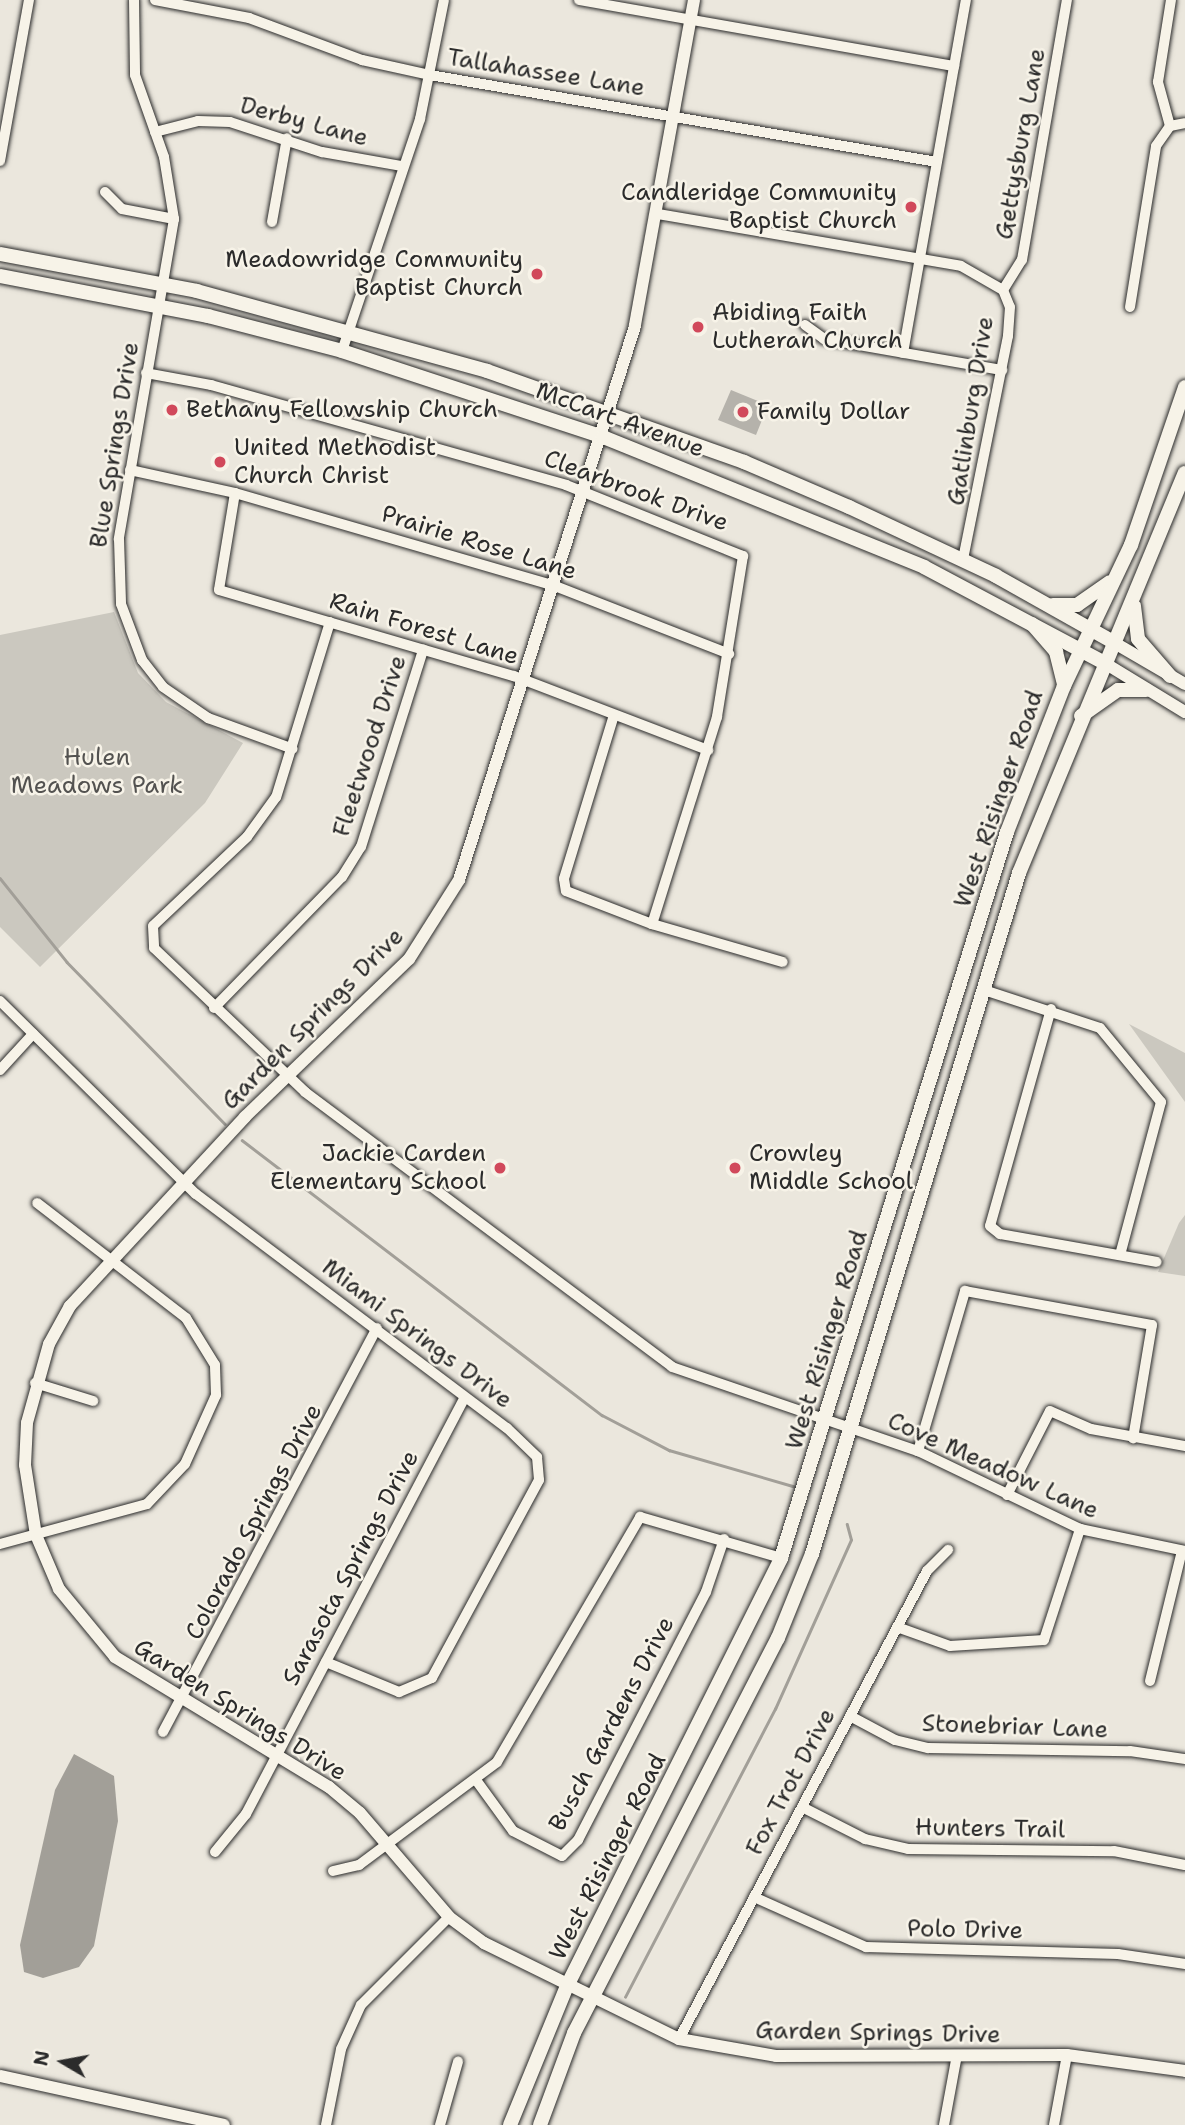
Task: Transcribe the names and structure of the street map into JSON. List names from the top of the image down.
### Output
{
  "streets": {
    "main road": ["McCart Avenue", "West Risinger Road"],
    "street": [
      "Tallahassee Lane",
      "Derby Lane",
      "Gettysburg Lane",
      "Gatlinburg Drive",
      "Blue Springs Drive",
      "Clearbrook Drive",
      "Prairie Rose Lane",
      "Rain Forest Lane",
      "Fleetwood Drive",
      "Garden Springs Drive",
      "Miami Springs Drive",
      "Cove Meadow Lane",
      "Colorado Springs Drive",
      "Sarasota Springs Drive",
      "Busch Gardens Drive",
      "Stonebriar Lane",
      "Fox Trot Drive",
      "Hunters Trail",
      "Polo Drive"
    ]
  },
  "crossings": [
    ["Tallahassee Lane", "Garden Springs Drive"],
    ["Gettysburg Lane", "Gatlinburg Drive"],
    ["Gatlinburg Drive", "McCart Avenue"],
    ["Gatlinburg Drive", "Garden Springs Drive"],
    ["McCart Avenue", "Blue Springs Drive"],
    ["McCart Avenue", "West Risinger Road"],
    ["McCart Avenue", "Garden Springs Drive"],
    ["Blue Springs Drive", "Clearbrook Drive"],
    ["Blue Springs Drive", "Prairie Rose Lane"],
    ["Blue Springs Drive", "Cove Meadow Lane"],
    ["Clearbrook Drive", "Prairie Rose Lane"],
    ["Clearbrook Drive", "Rain Forest Lane"],
    ["Clearbrook Drive", "Garden Springs Drive"],
    ["Prairie Rose Lane", "Rain Forest Lane"],
    ["Prairie Rose Lane", "Garden Springs Drive"],
    ["Rain Forest Lane", "Fleetwood Drive"],
    ["Rain Forest Lane", "Garden Springs Drive"],
    ["Rain Forest Lane", "Cove Meadow Lane"],
    ["Fleetwood Drive", "Cove Meadow Lane"],
    ["West Risinger Road", "Garden Springs Drive"],
    ["West Risinger Road", "Cove Meadow Lane"],
    ["Garden Springs Drive", "Miami Springs Drive"],
    ["Garden Springs Drive", "Cove Meadow Lane"],
    ["Garden Springs Drive", "Colorado Springs Drive"],
    ["Garden Springs Drive", "Sarasota Springs Drive"],
    ["Garden Springs Drive", "Fox Trot Drive"],
    ["Miami Springs Drive", "Colorado Springs Drive"],
    ["Miami Springs Drive", "Sarasota Springs Drive"],
    ["Stonebriar Lane", "Fox Trot Drive"],
    ["Fox Trot Drive", "Hunters Trail"],
    ["Fox Trot Drive", "Polo Drive"]
  ],
  "parks": ["Hulen Meadows Park"],
  "places": [
    "Candleridge Community Baptist Church",
    "Meadowridge Community Baptist Church",
    "Abiding Faith Lutheran Church",
    "Bethany Fellowship Church",
    "Family Dollar",
    "United Methodist Church Christ",
    "Jackie Carden Elementary School",
    "Crowley Middle School"
  ],
  "north": "left"
}
